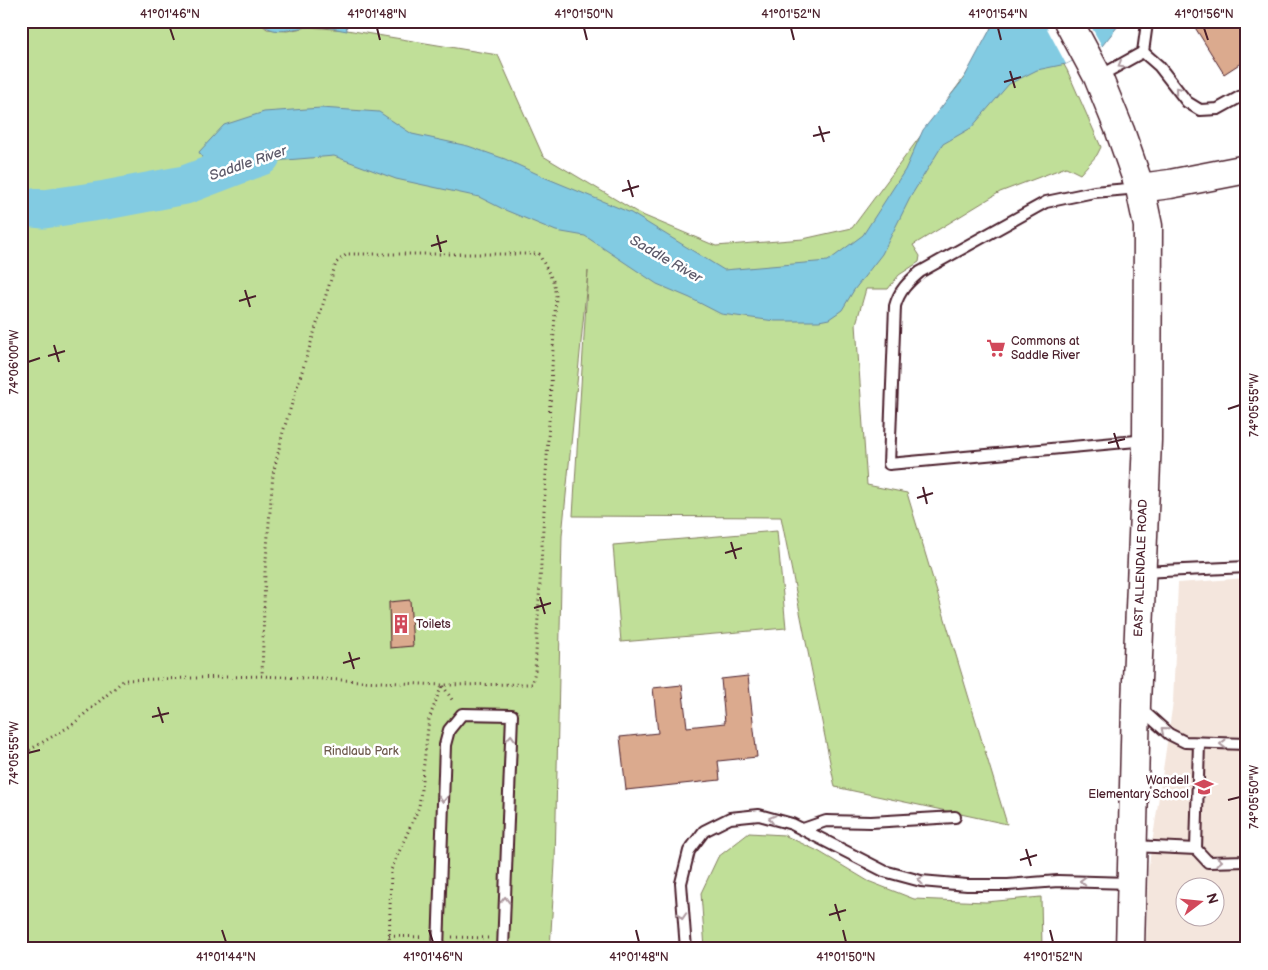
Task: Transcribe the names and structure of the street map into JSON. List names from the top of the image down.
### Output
{
  "streets": {
    "main road": ["EAST ALLENDALE ROAD"]
  },
  "water": ["Saddle River"],
  "parks": ["Rindlaub Park"],
  "places": {
    "supermarket": ["Commons at Saddle River"],
    "building": ["Toilets"],
    "school or university": ["Wandell Elementary School"]
  },
  "north": "right",
  "coordinates": [
    "41°01'46\"N",
    "41°01'48\"N",
    "41°01'50\"N",
    "41°01'52\"N",
    "41°01'54\"N",
    "41°01'56\"N",
    "74°06'00\"W",
    "74°05'55\"W",
    "74°05'50\"W",
    "41°01'44\"N"
  ]
}
